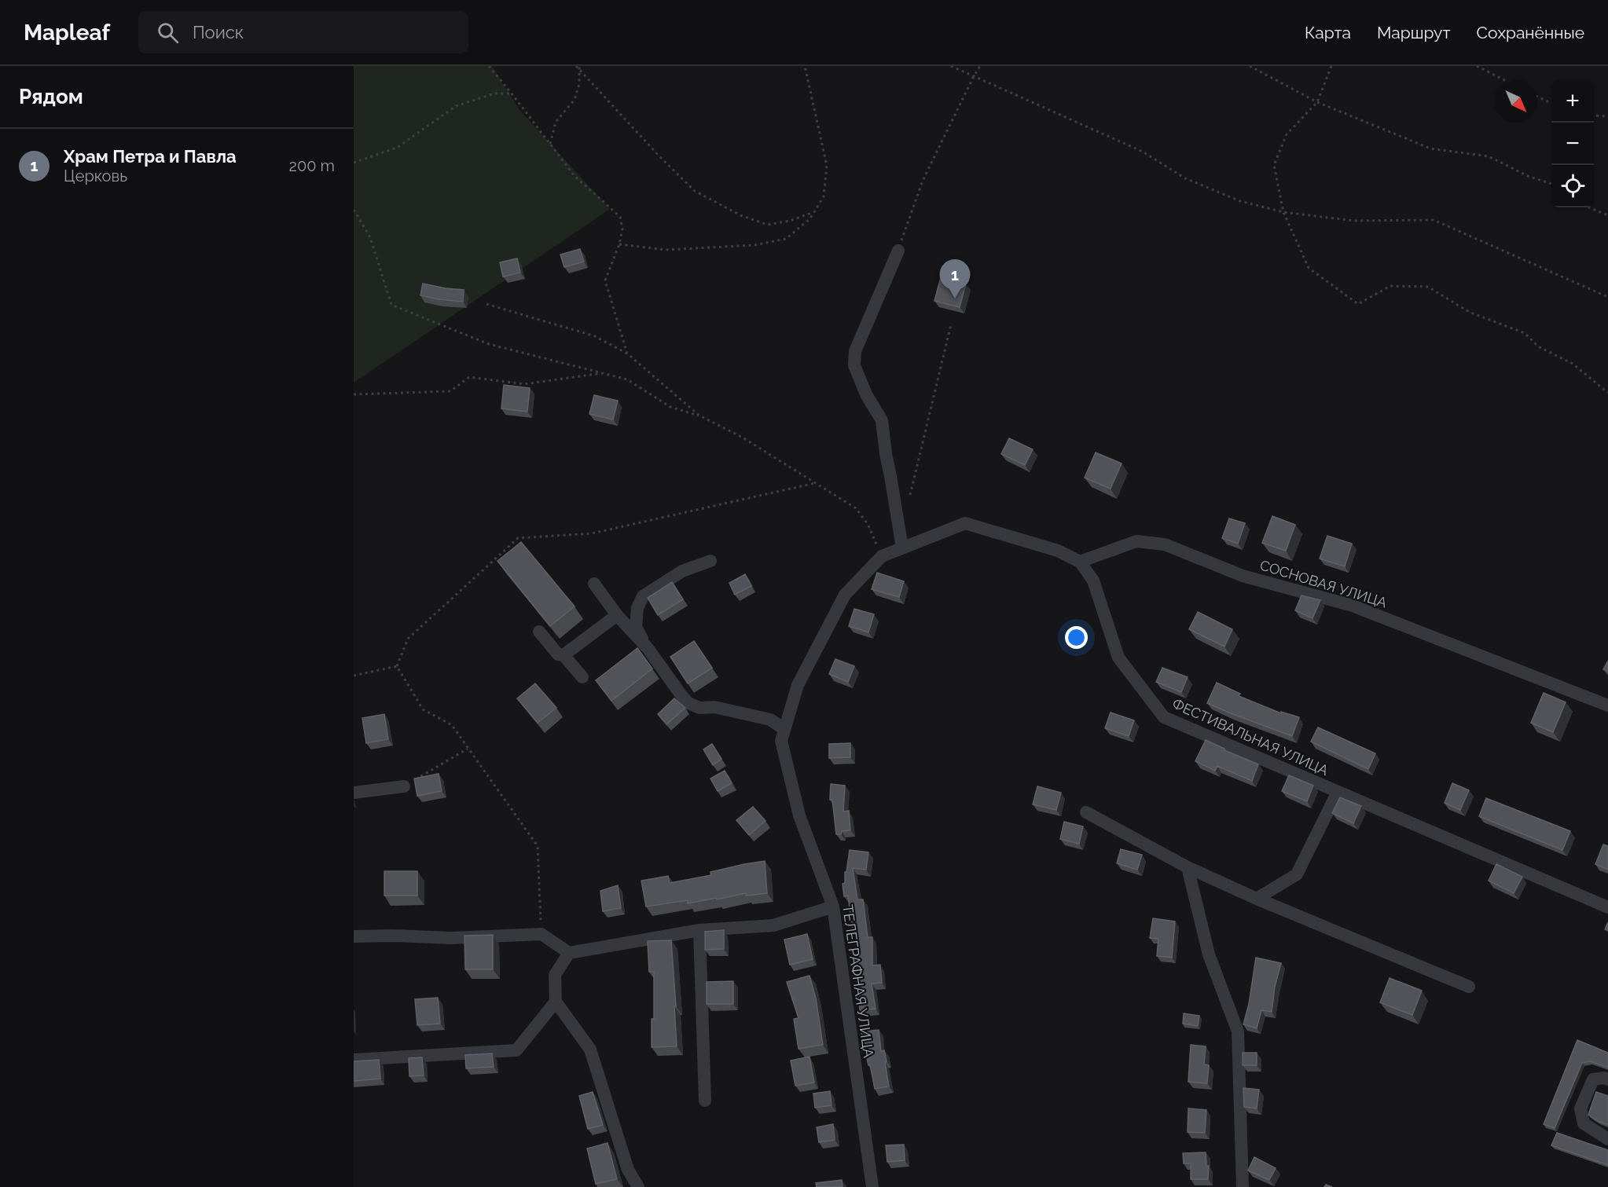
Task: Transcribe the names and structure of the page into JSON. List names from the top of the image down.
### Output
{
  "streets": {
    "street": ["СОСНОВАЯ УЛИЦА", "ФЕСТИВАЛЬНАЯ УЛИЦА", "ТЕЛЕГРАФНАЯ УЛИЦА"]
  },
  "crossings": [
    ["СОСНОВАЯ УЛИЦА", "ФЕСТИВАЛЬНАЯ УЛИЦА"],
    ["ФЕСТИВАЛЬНАЯ УЛИЦА", "ТЕЛЕГРАФНАЯ УЛИЦА"]
  ],
  "north": "bottom right",
  "page": {
    "header": "Mapleaf",
    "search": "Поиск",
    "nav": ["Карта", "Маршрут", "Сохранённые"],
    "heading": "Рядом",
    "map_buttons": ["+", "−"],
    "list": [
      {
        "mark": "1",
        "name": "Храм Петра и Павла",
        "note": "Церковь",
        "value": "200 m"
      }
    ],
    "pins": "1"
  }
}
